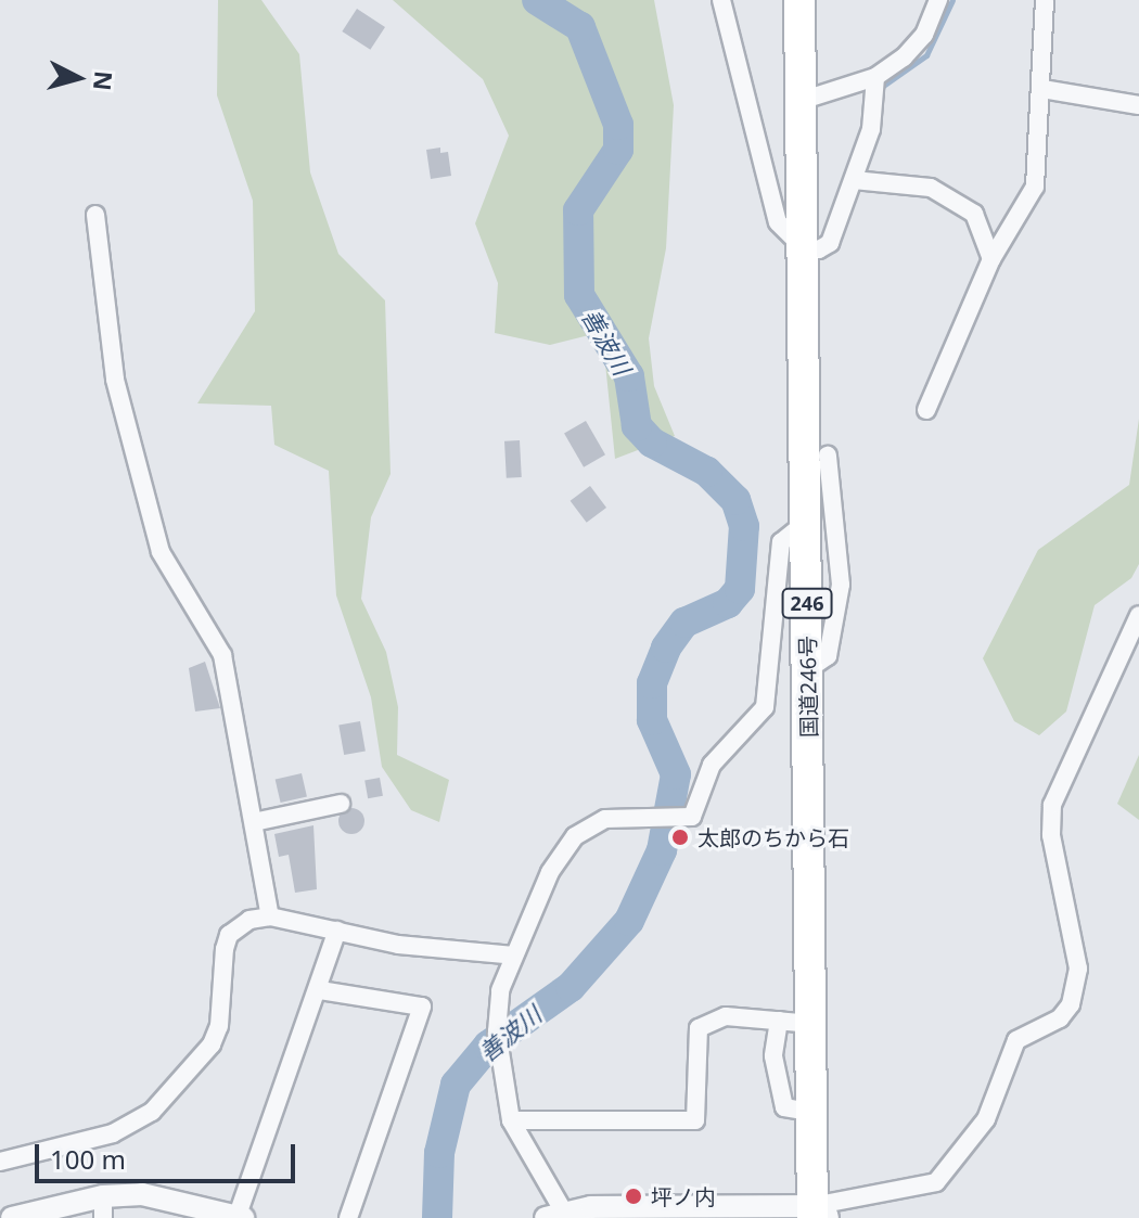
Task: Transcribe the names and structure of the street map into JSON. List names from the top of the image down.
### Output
{
  "streets": {
    "highway": ["246", "国道246号"]
  },
  "water": ["善波川"],
  "places": ["太郎のちから石", "坪ノ内"],
  "scale_bar": "100 m",
  "north": "right"
}
